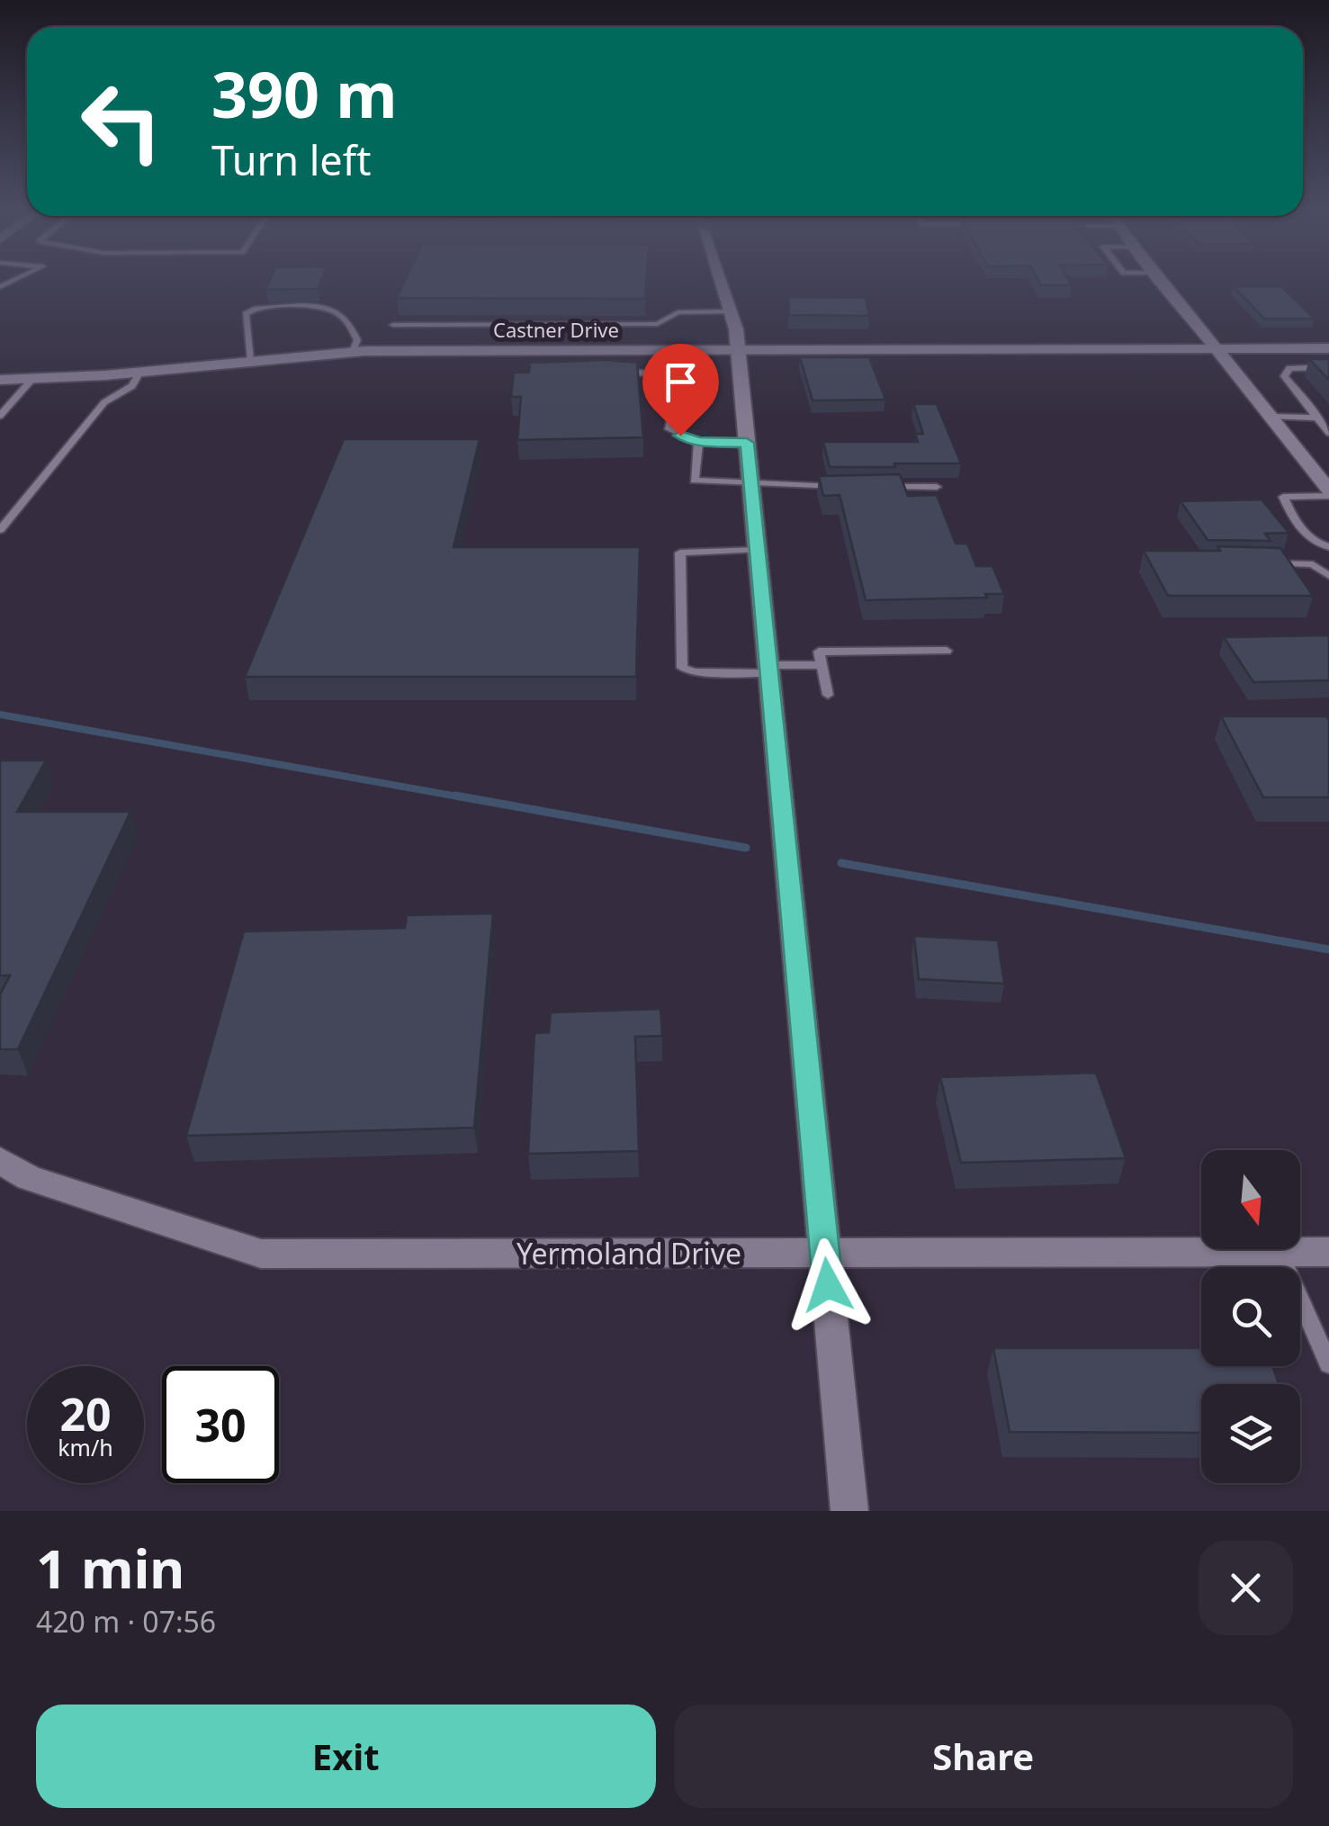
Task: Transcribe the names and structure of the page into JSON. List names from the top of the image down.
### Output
{
  "streets": {
    "street": ["Castner Drive", "Yermoland Drive"]
  },
  "north": "bottom",
  "page": {
    "turn": ["390 m", "Turn left"],
    "speed": "20 km/h",
    "limit": "30",
    "heading": ["1 min", "420 m · 07:56"],
    "buttons": ["Exit", "Share"]
  }
}
